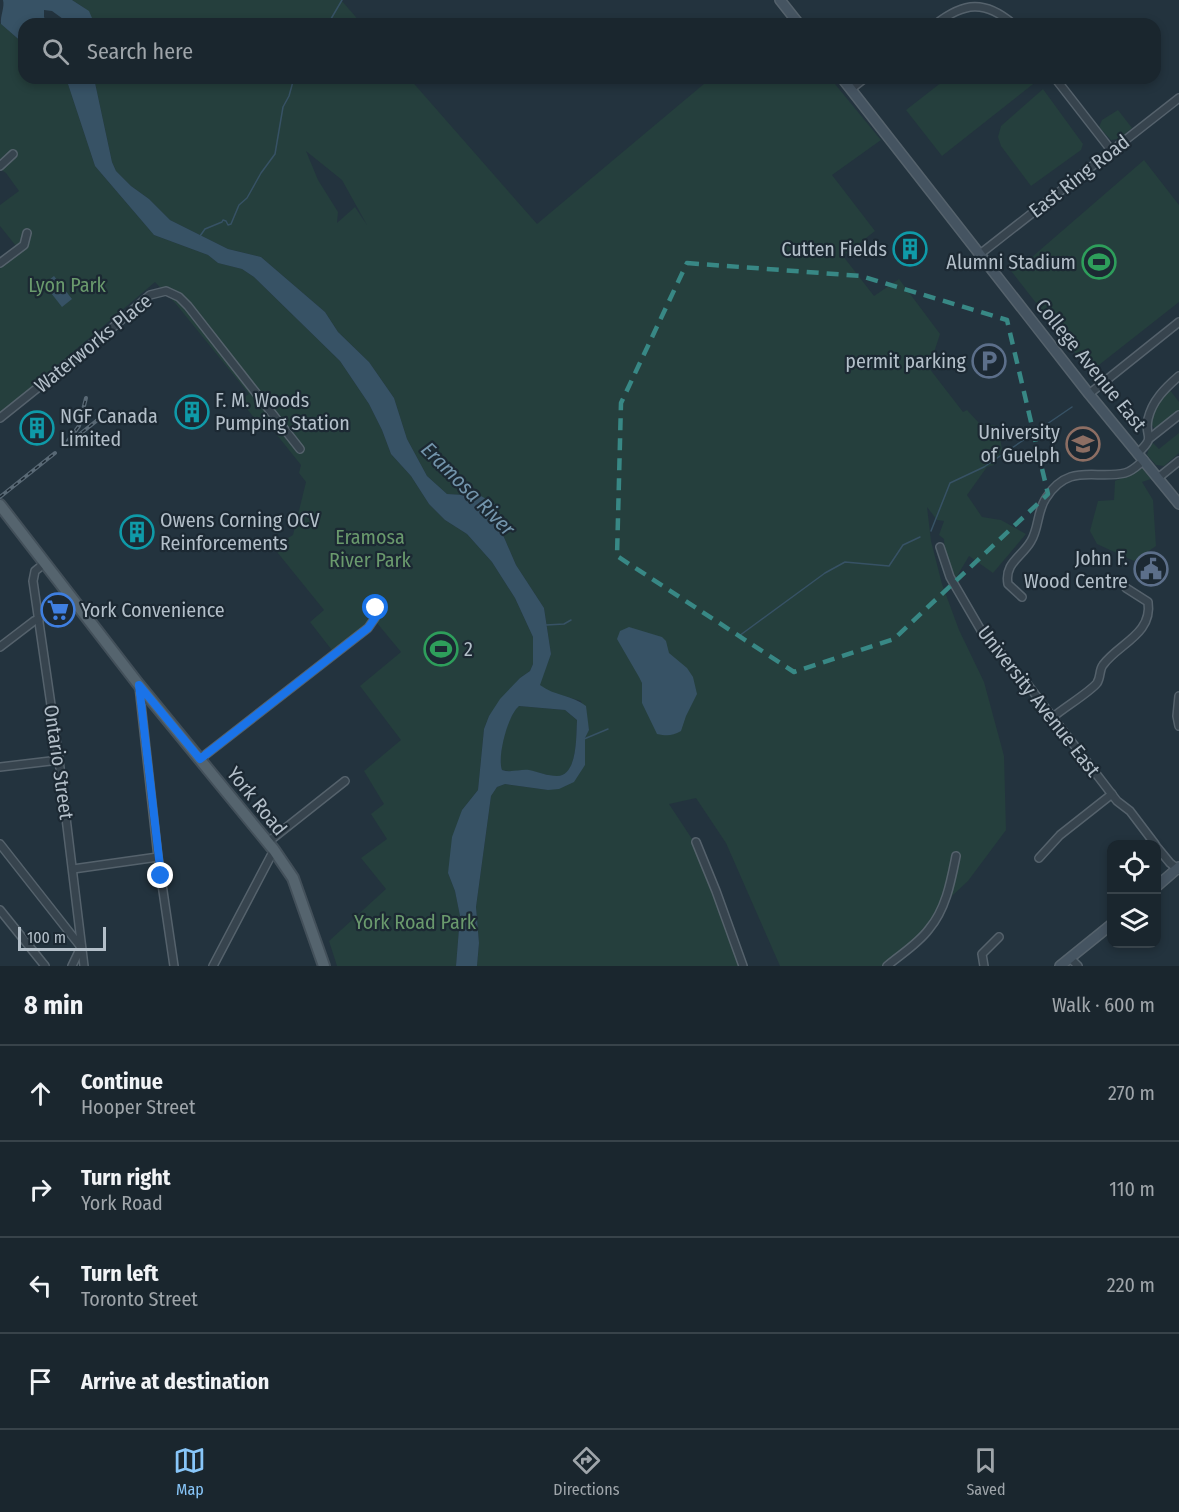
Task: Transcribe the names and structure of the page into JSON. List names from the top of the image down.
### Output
{
  "streets": {
    "main road": ["College Avenue East", "York Road"],
    "street": [
      "East Ring Road",
      "Waterworks Place",
      "University Avenue East",
      "Ontario Street"
    ]
  },
  "crossings": [
    ["East Ring Road", "College Avenue East"],
    ["Ontario Street", "York Road"]
  ],
  "water": ["Eramosa River"],
  "parks": ["Lyon Park", "Eramosa River Park", "York Road Park"],
  "places": {
    "building": [
      "Cutten Fields",
      "F. M. Woods Pumping Station",
      "NGF Canada Limited",
      "Owens Corning OCV Reinforcements"
    ],
    "sports": ["Alumni Stadium", "2"],
    "parking": ["permit parking"],
    "school or university": ["University of Guelph"],
    "public building": ["John F. Wood Centre"],
    "supermarket": ["York Convenience"]
  },
  "scale_bar": "100 m",
  "page": {
    "search": "Search here",
    "scale": "100 m",
    "heading": ["8 min", "Walk · 600 m"],
    "list": [
      ["Continue", "Hooper Street", "270 m"],
      ["Turn right", "York Road", "110 m"],
      ["Turn left", "Toronto Street", "220 m"],
      "Arrive at destination"
    ],
    "nav": ["Map", "Directions", "Saved"]
  }
}
